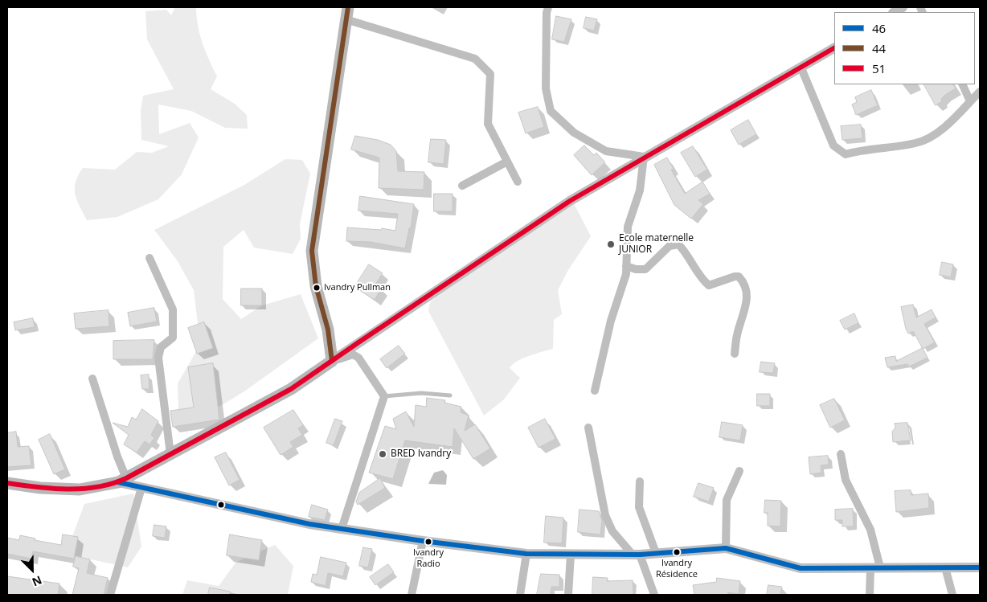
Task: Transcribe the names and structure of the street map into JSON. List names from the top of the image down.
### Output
{
  "places": [
    "Ecole maternelle JUNIOR",
    "Ivandry Pullman",
    "BRED Ivandry",
    "Ivandry Radio",
    "Ivandry Résidence"
  ],
  "lines": ["transit line 44", "transit line 51", "transit line 46"],
  "legend": ["46", "44", "51"],
  "north": "bottom right"
}
